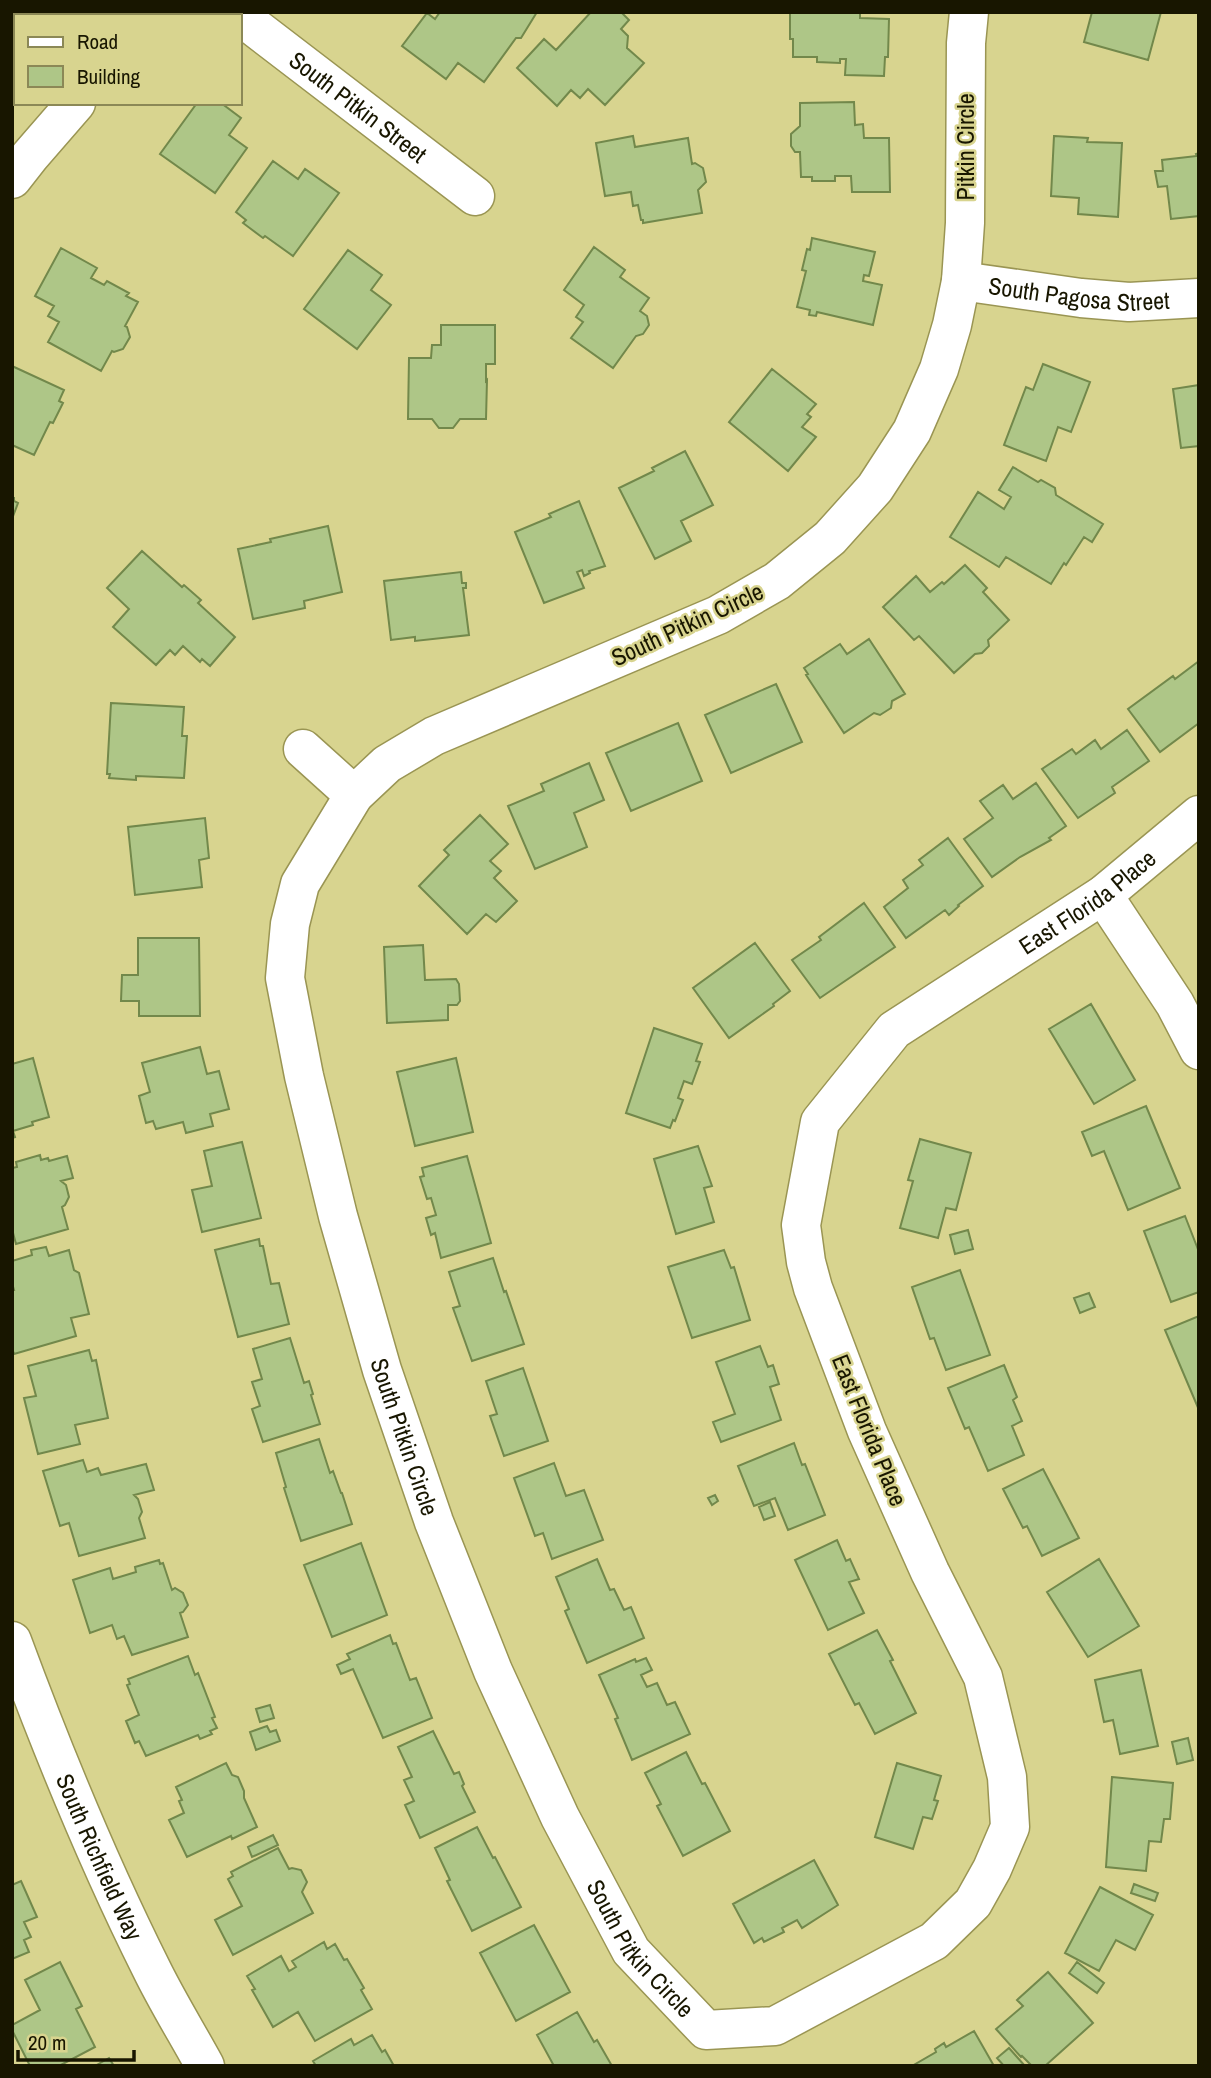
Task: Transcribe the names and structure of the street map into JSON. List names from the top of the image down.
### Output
{
  "streets": {
    "street": [
      "South Pitkin Street",
      "Pitkin Circle",
      "South Pagosa Street",
      "South Pitkin Circle",
      "East Florida Place",
      "South Richfield Way"
    ]
  },
  "crossings": [
    ["Pitkin Circle", "South Pagosa Street"],
    ["Pitkin Circle", "South Pitkin Circle"],
    ["South Pagosa Street", "South Pitkin Circle"],
    ["South Pitkin Circle", "East Florida Place"]
  ],
  "legend": ["Road", "Building"],
  "scale_bar": "20 m"
}
